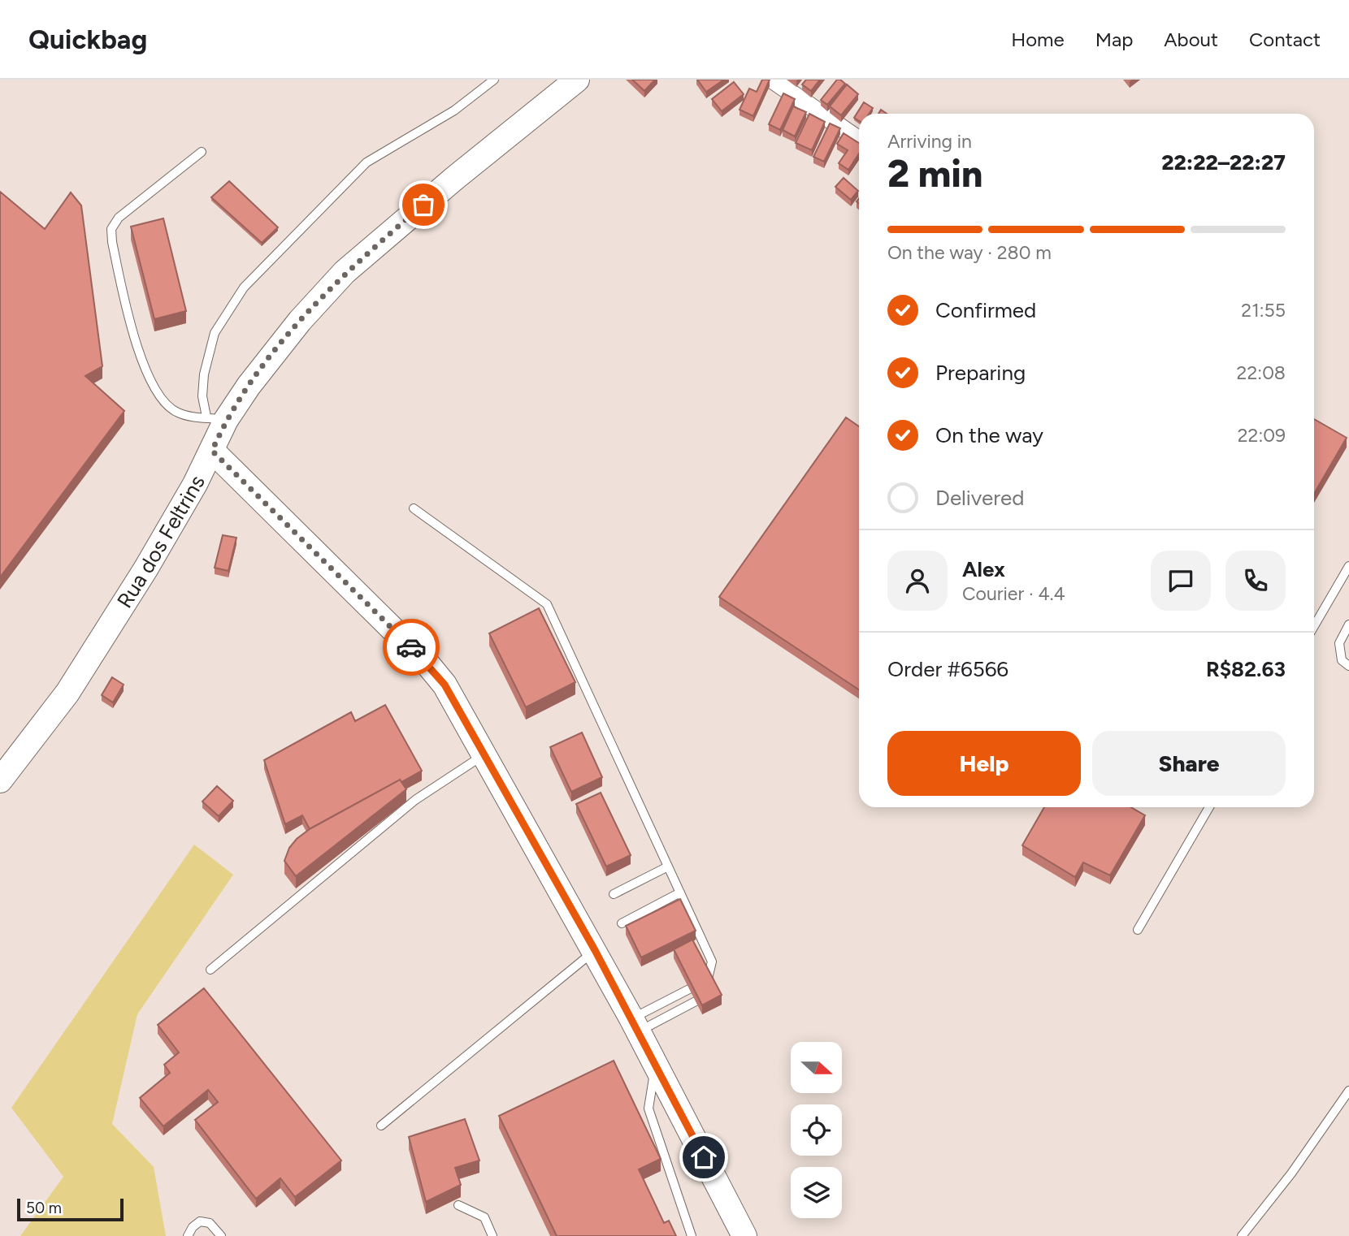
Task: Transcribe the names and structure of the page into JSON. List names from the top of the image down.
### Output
{
  "streets": {
    "street": ["Rua dos Feltrins"]
  },
  "scale_bar": "50 m",
  "north": "right",
  "page": {
    "header": "Quickbag",
    "nav": [
      "Home",
      "Map",
      "About",
      "Contact"
    ],
    "heading": ["2 min", "Arriving in", "22:22–22:27"],
    "panel": [
      "Alex",
      "Courier · 4.4",
      "Order #6566",
      "R$82.63"
    ],
    "bar": "On the way · 280 m",
    "list": [
      ["Confirmed", "21:55"],
      ["Preparing", "22:08"],
      ["On the way", "22:09"],
      "Delivered"
    ],
    "buttons": ["Help", "Share"],
    "scale": "50 m"
  }
}
